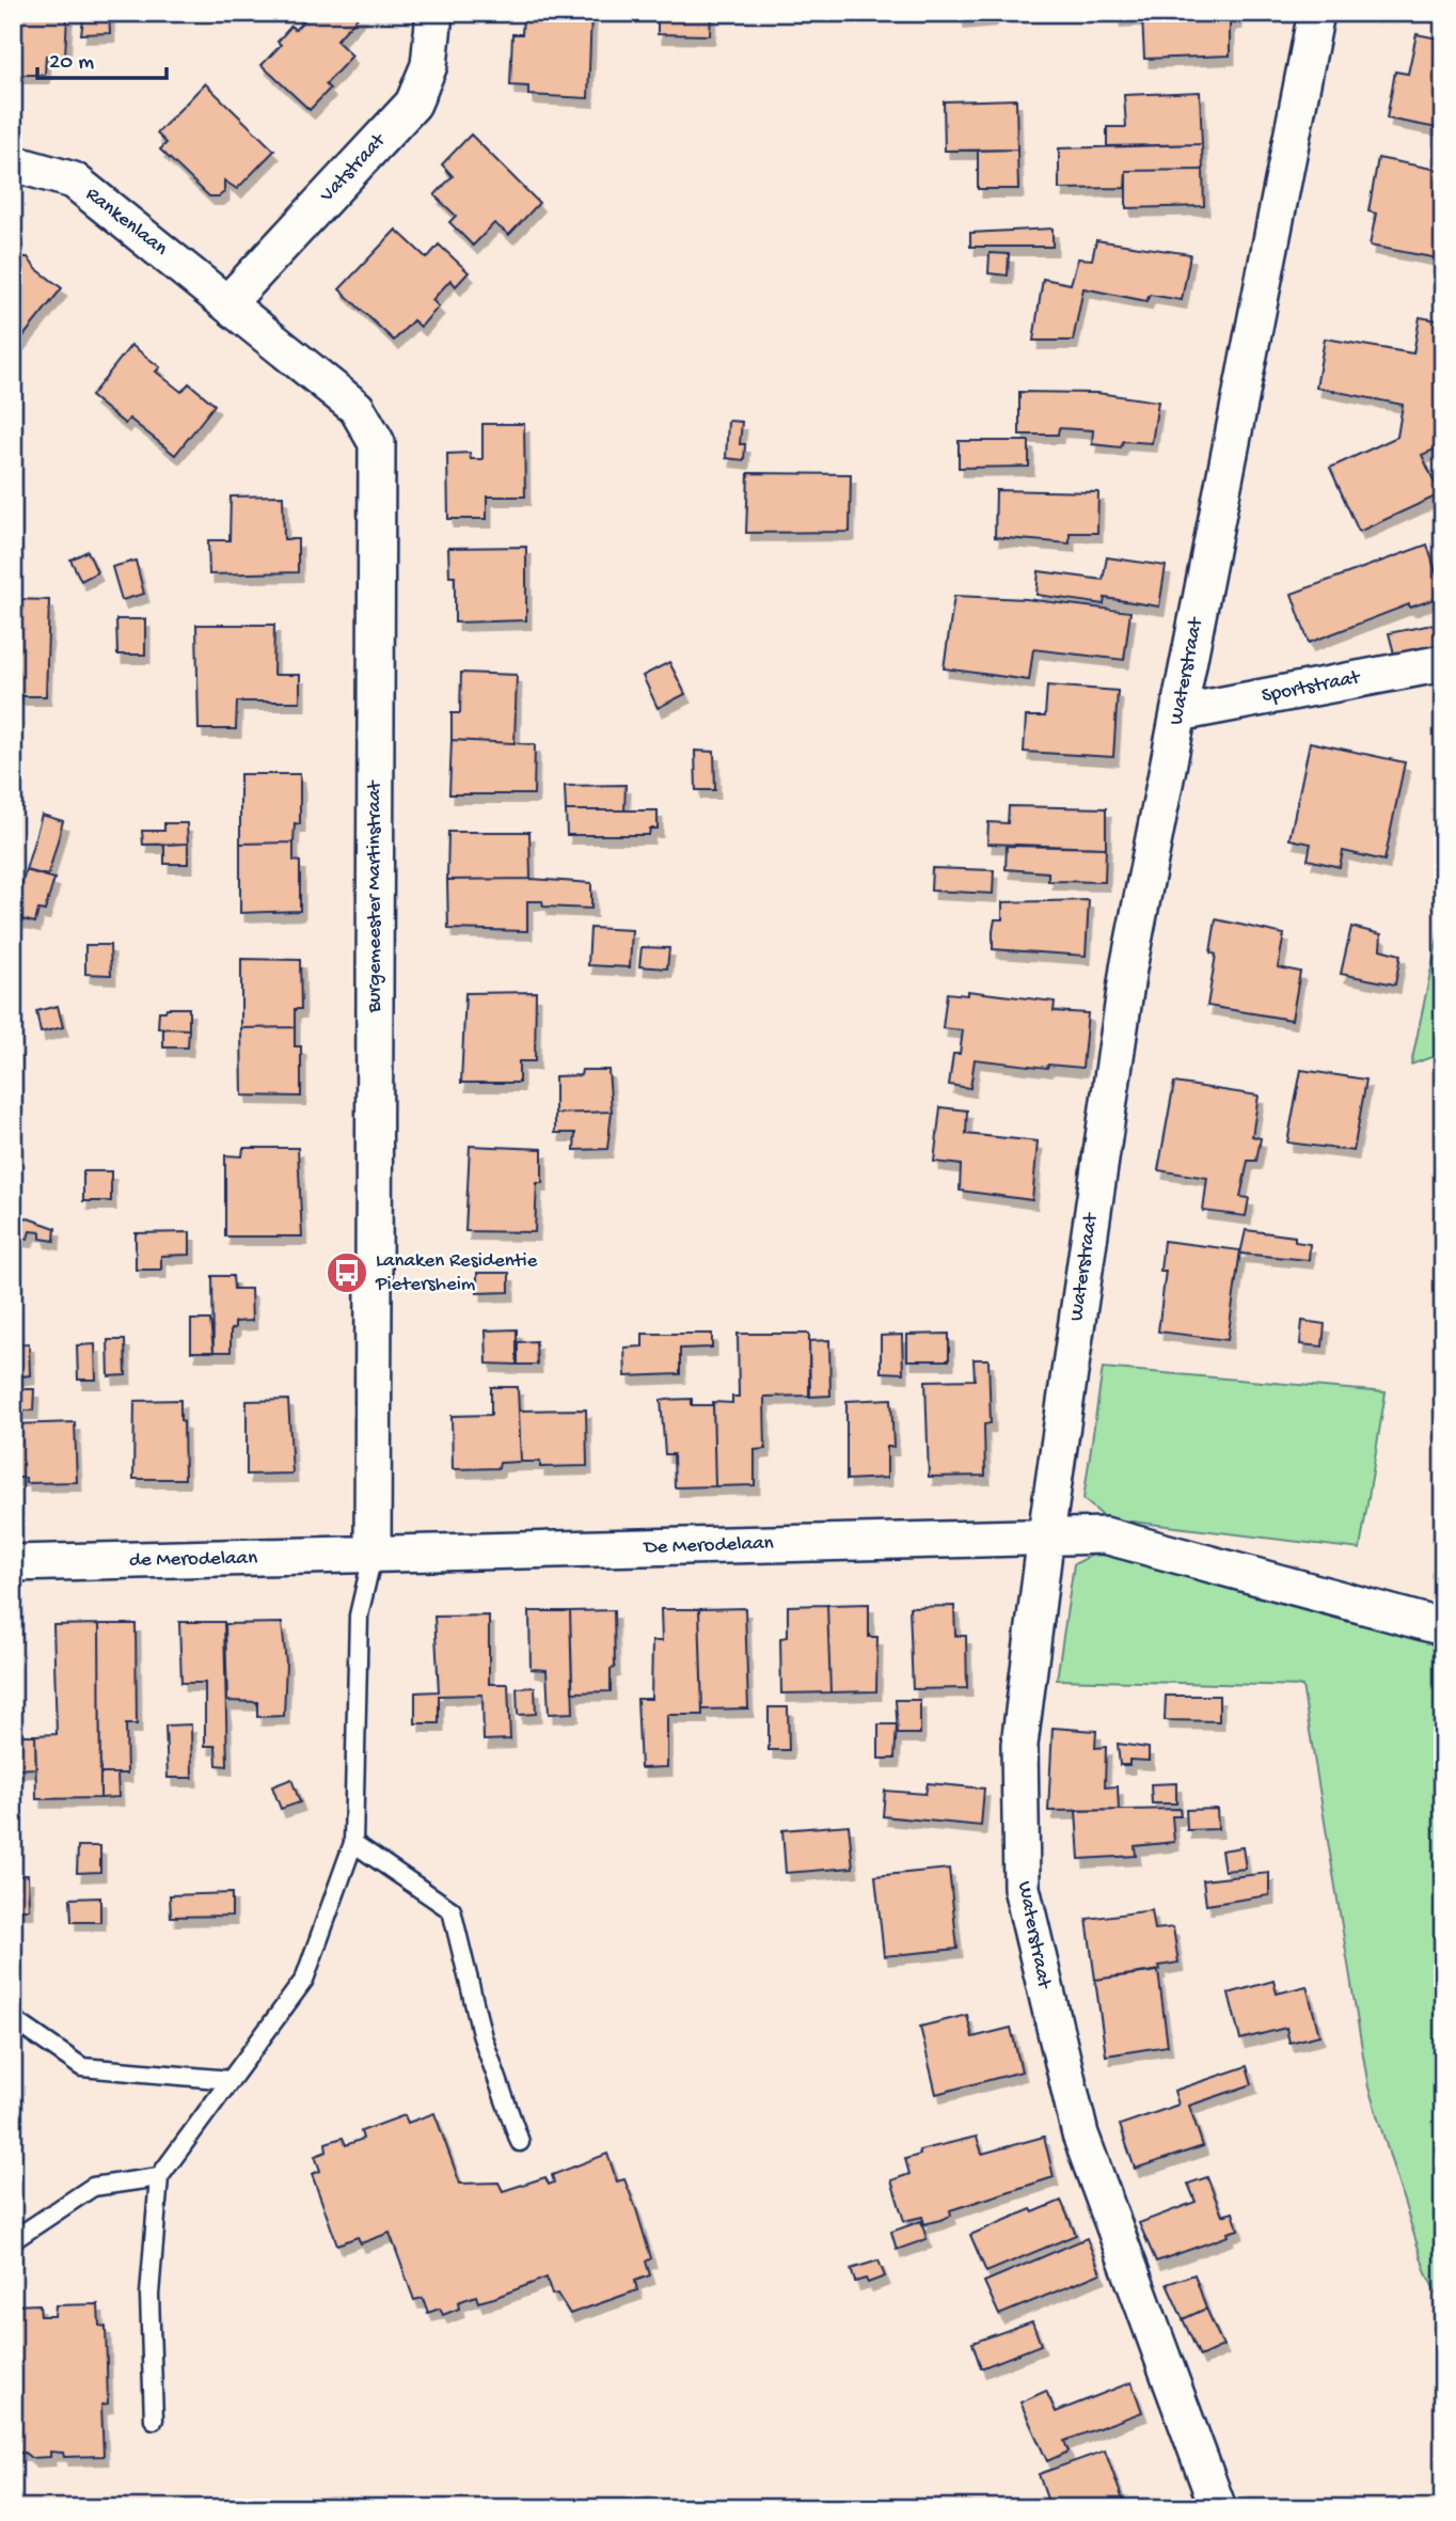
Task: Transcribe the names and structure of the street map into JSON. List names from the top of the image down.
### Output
{
  "streets": {
    "street": [
      "Vatstraat",
      "Rankenlaan",
      "Waterstraat",
      "Sportstraat",
      "Burgemeester Martinstraat",
      "De Merodelaan",
      "de Merodelaan"
    ]
  },
  "crossings": [
    ["Vatstraat", "Rankenlaan"],
    ["Vatstraat", "Burgemeester Martinstraat"],
    ["Rankenlaan", "Burgemeester Martinstraat"],
    ["Waterstraat", "Sportstraat"],
    ["Waterstraat", "De Merodelaan"],
    ["Burgemeester Martinstraat", "De Merodelaan"],
    ["Burgemeester Martinstraat", "de Merodelaan"],
    ["De Merodelaan", "de Merodelaan"]
  ],
  "places": {
    "bus stop": ["Lanaken Residentie Pietersheim"]
  },
  "scale_bar": "20 m"
}
